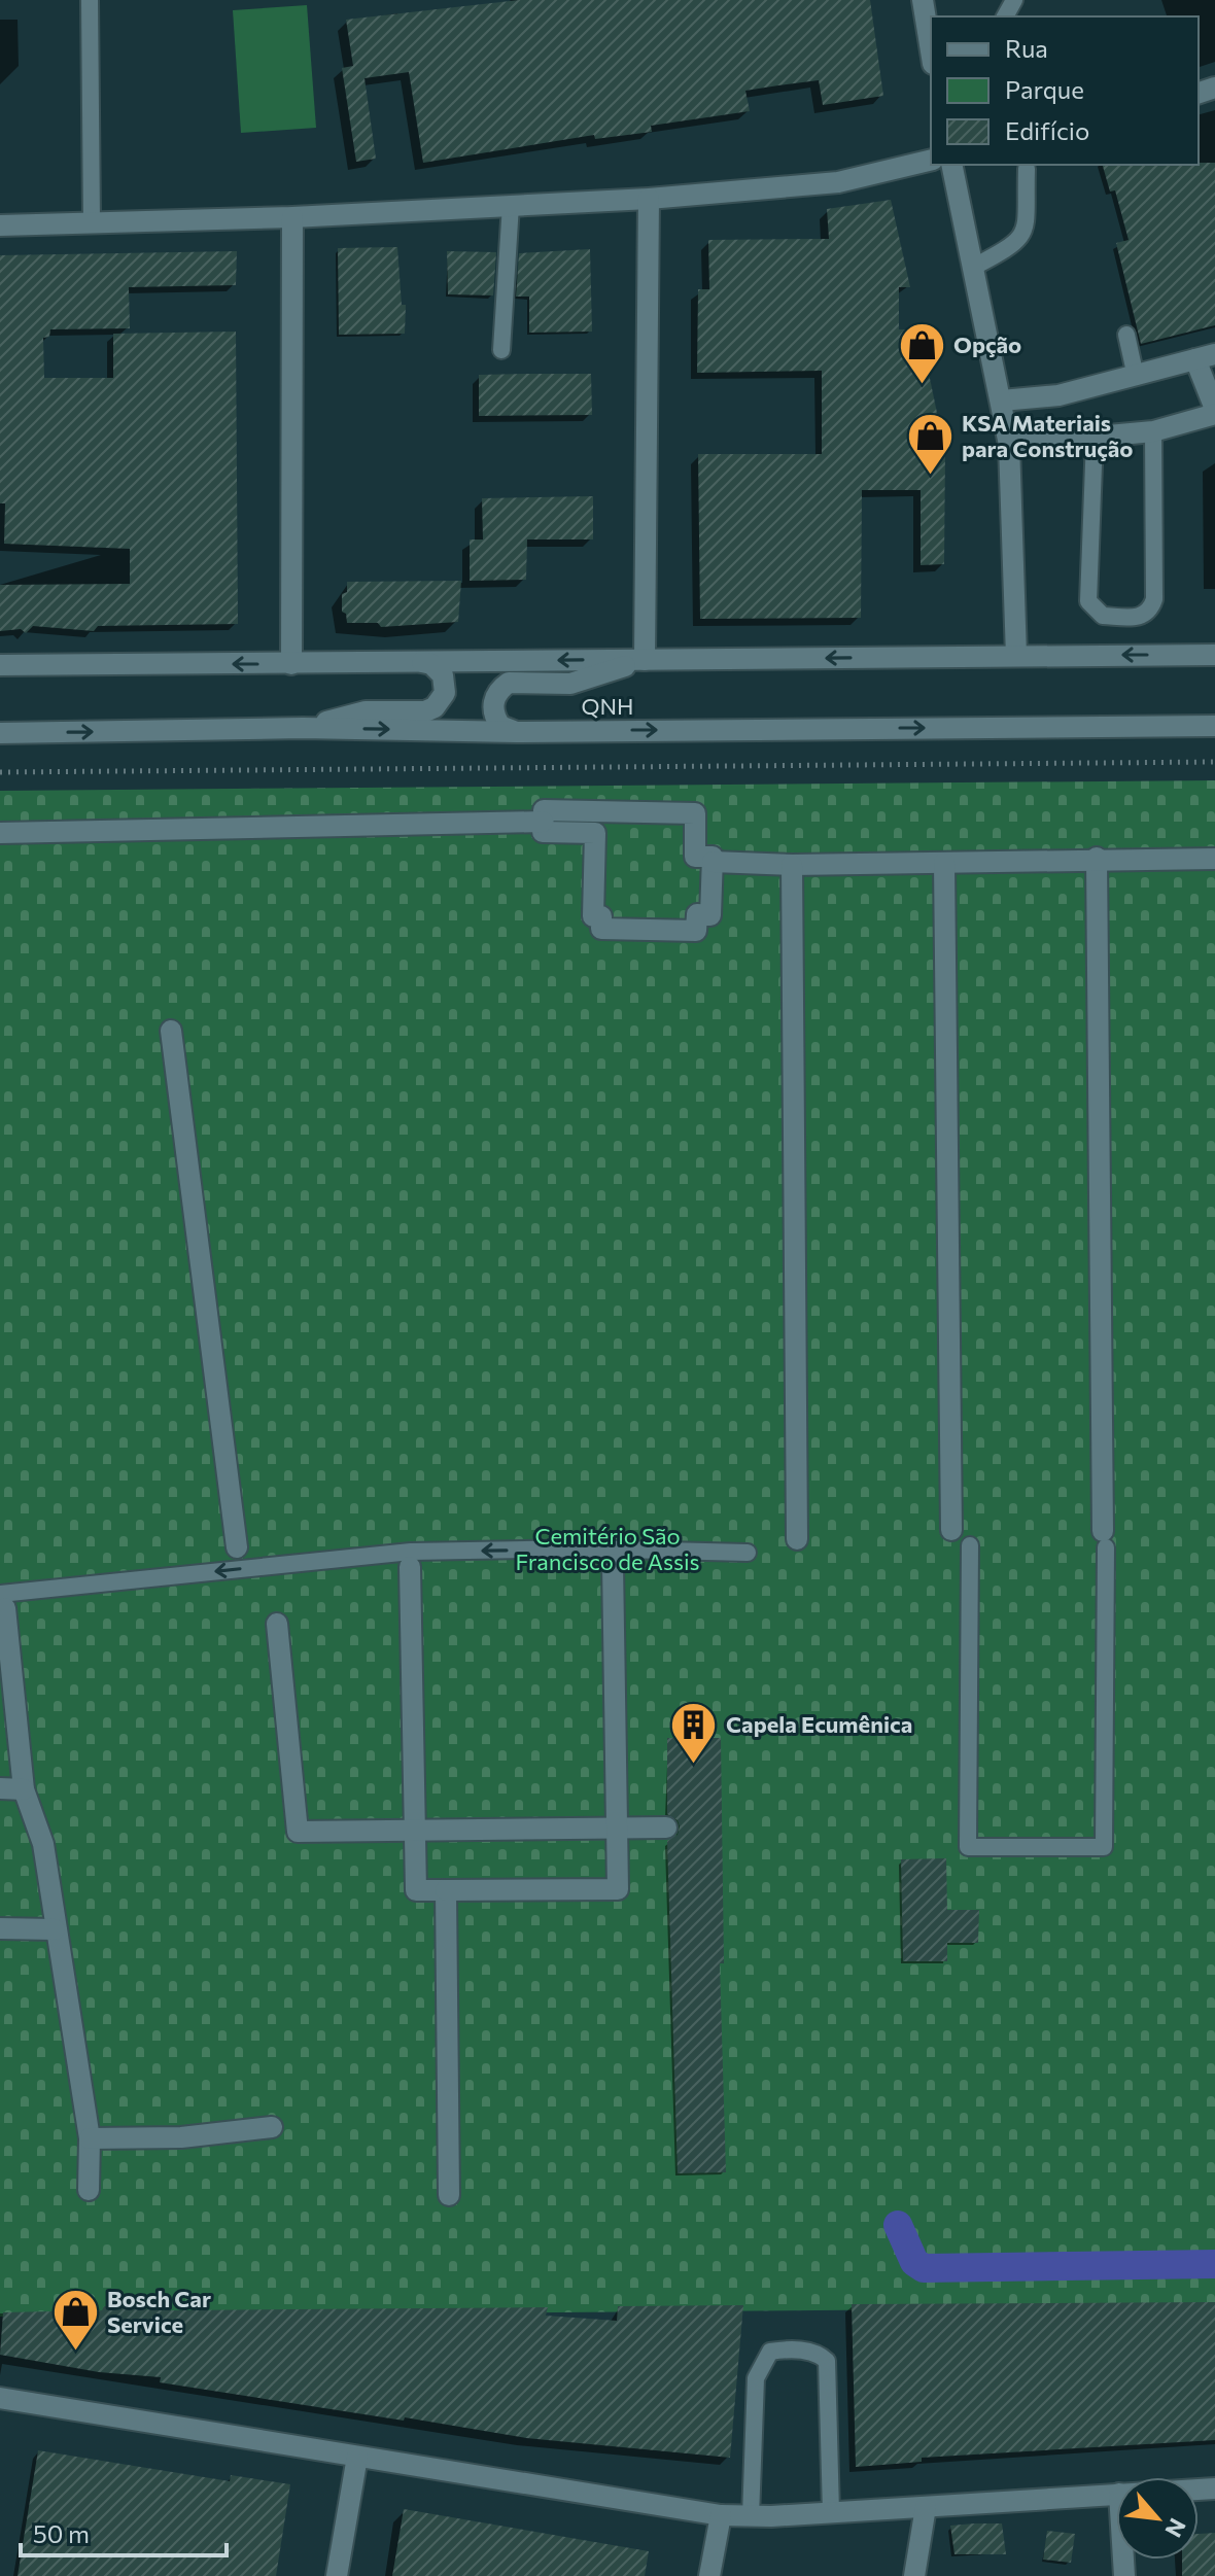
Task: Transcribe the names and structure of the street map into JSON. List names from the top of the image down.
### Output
{
  "streets": {
    "street": ["QNH"]
  },
  "parks": ["Cemitério São Francisco de Assis"],
  "places": {
    "shop": ["Opção", "KSA Materiais para Construção", "Bosch Car Service"],
    "building": ["Capela Ecumênica"]
  },
  "legend": ["Rua", "Parque", "Edifício"],
  "scale_bar": "50 m",
  "north": "bottom right"
}
